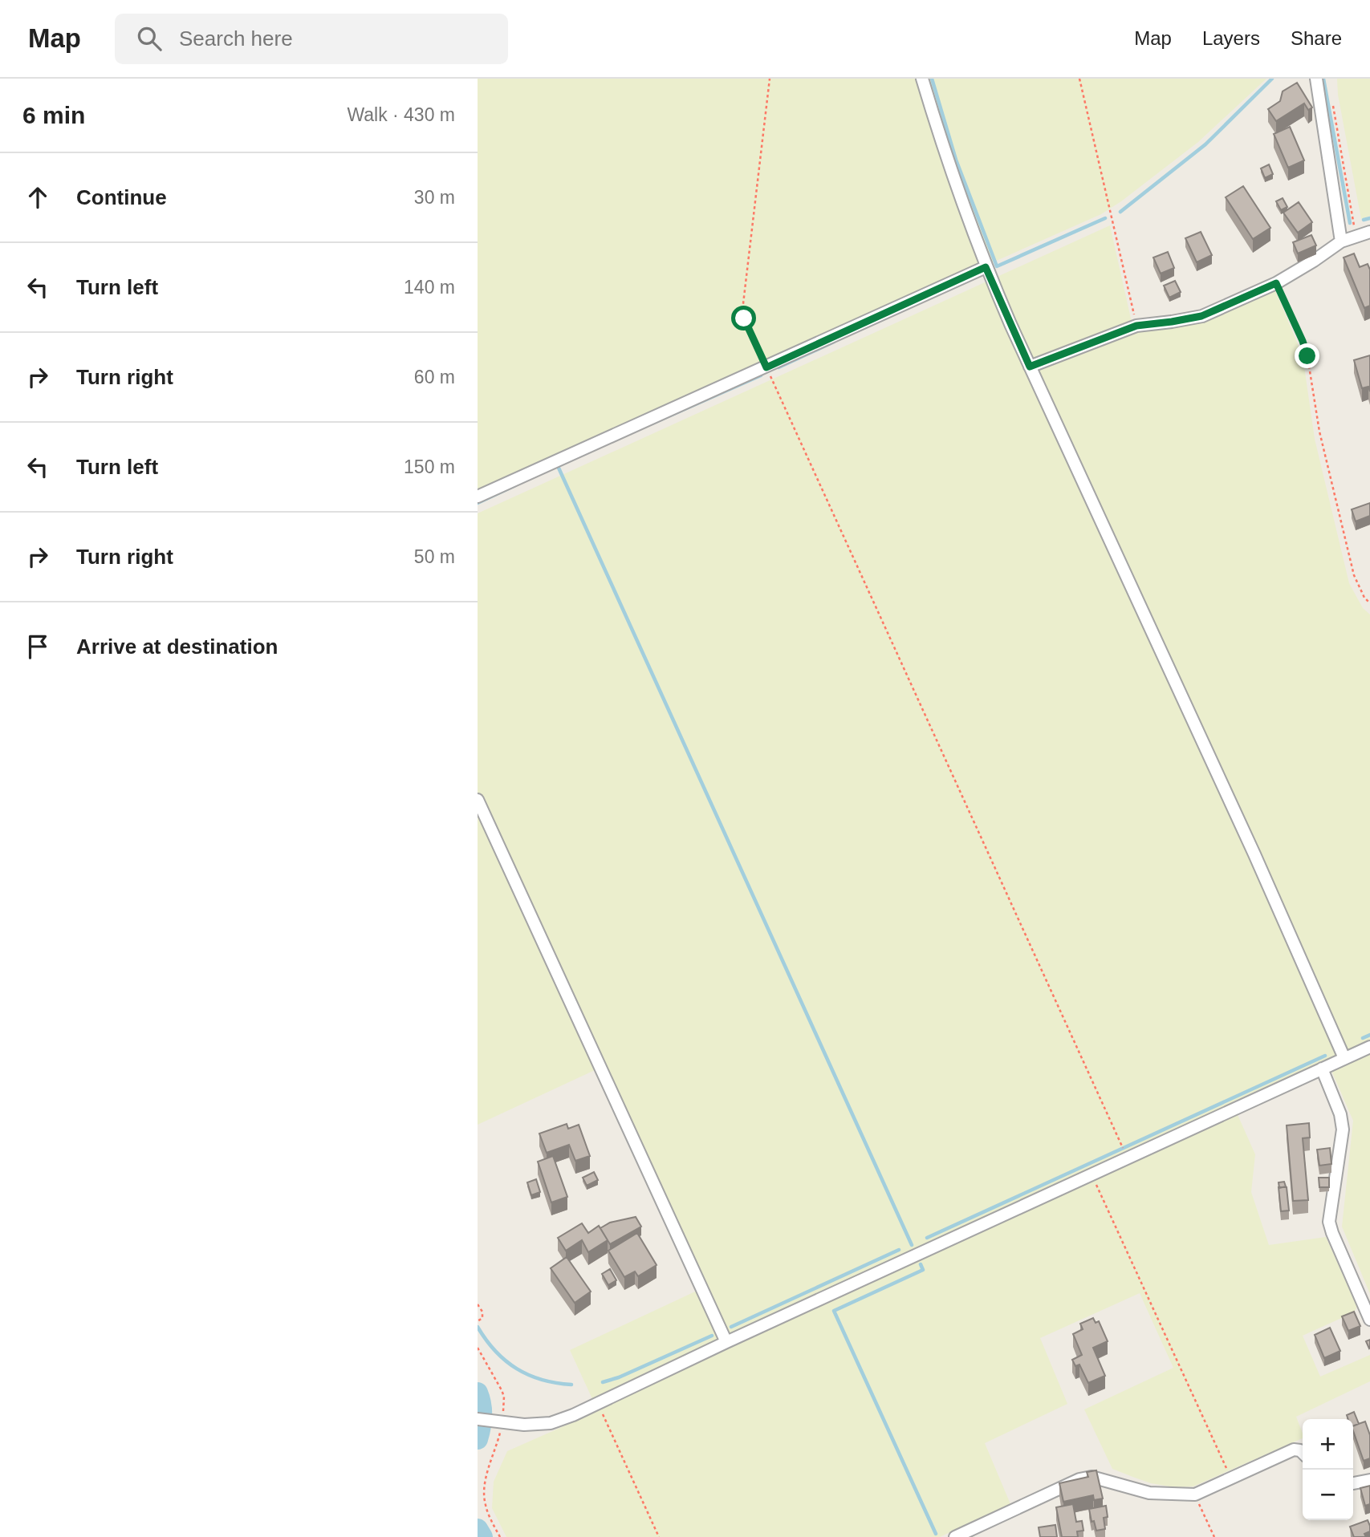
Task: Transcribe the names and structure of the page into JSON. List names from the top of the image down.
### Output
{
  "page": {
    "header": "Map",
    "search": "Search here",
    "nav": ["Map", "Layers", "Share"],
    "heading": ["6 min", "Walk · 430 m"],
    "list": [
      ["Continue", "30 m"],
      ["Turn left", "140 m"],
      ["Turn right", "60 m"],
      ["Turn left", "150 m"],
      ["Turn right", "50 m"],
      "Arrive at destination"
    ],
    "map_buttons": ["+", "−"]
  }
}
